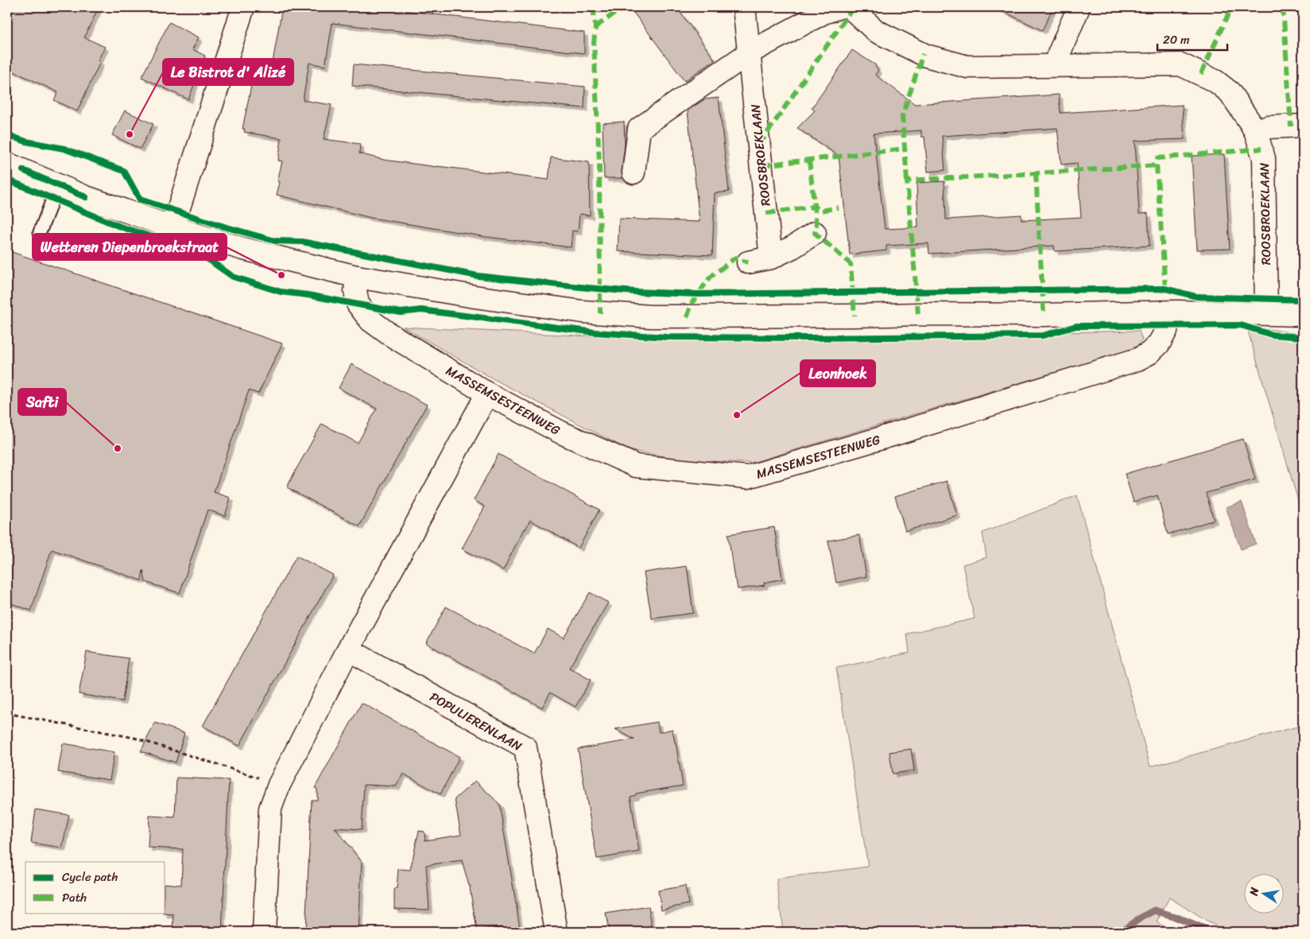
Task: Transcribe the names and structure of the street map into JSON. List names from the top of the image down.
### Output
{
  "streets": {
    "street": ["ROOSBROEKLAAN", "MASSEMSESTEENWEG", "POPULIERENLAAN"]
  },
  "places": [
    "Le Bistrot d' Alizé",
    "Wetteren Diepenbroekstraat",
    "Leonhoek",
    "Safti"
  ],
  "legend": ["Cycle path", "Path"],
  "scale_bar": "20 m",
  "north": "left"
}
